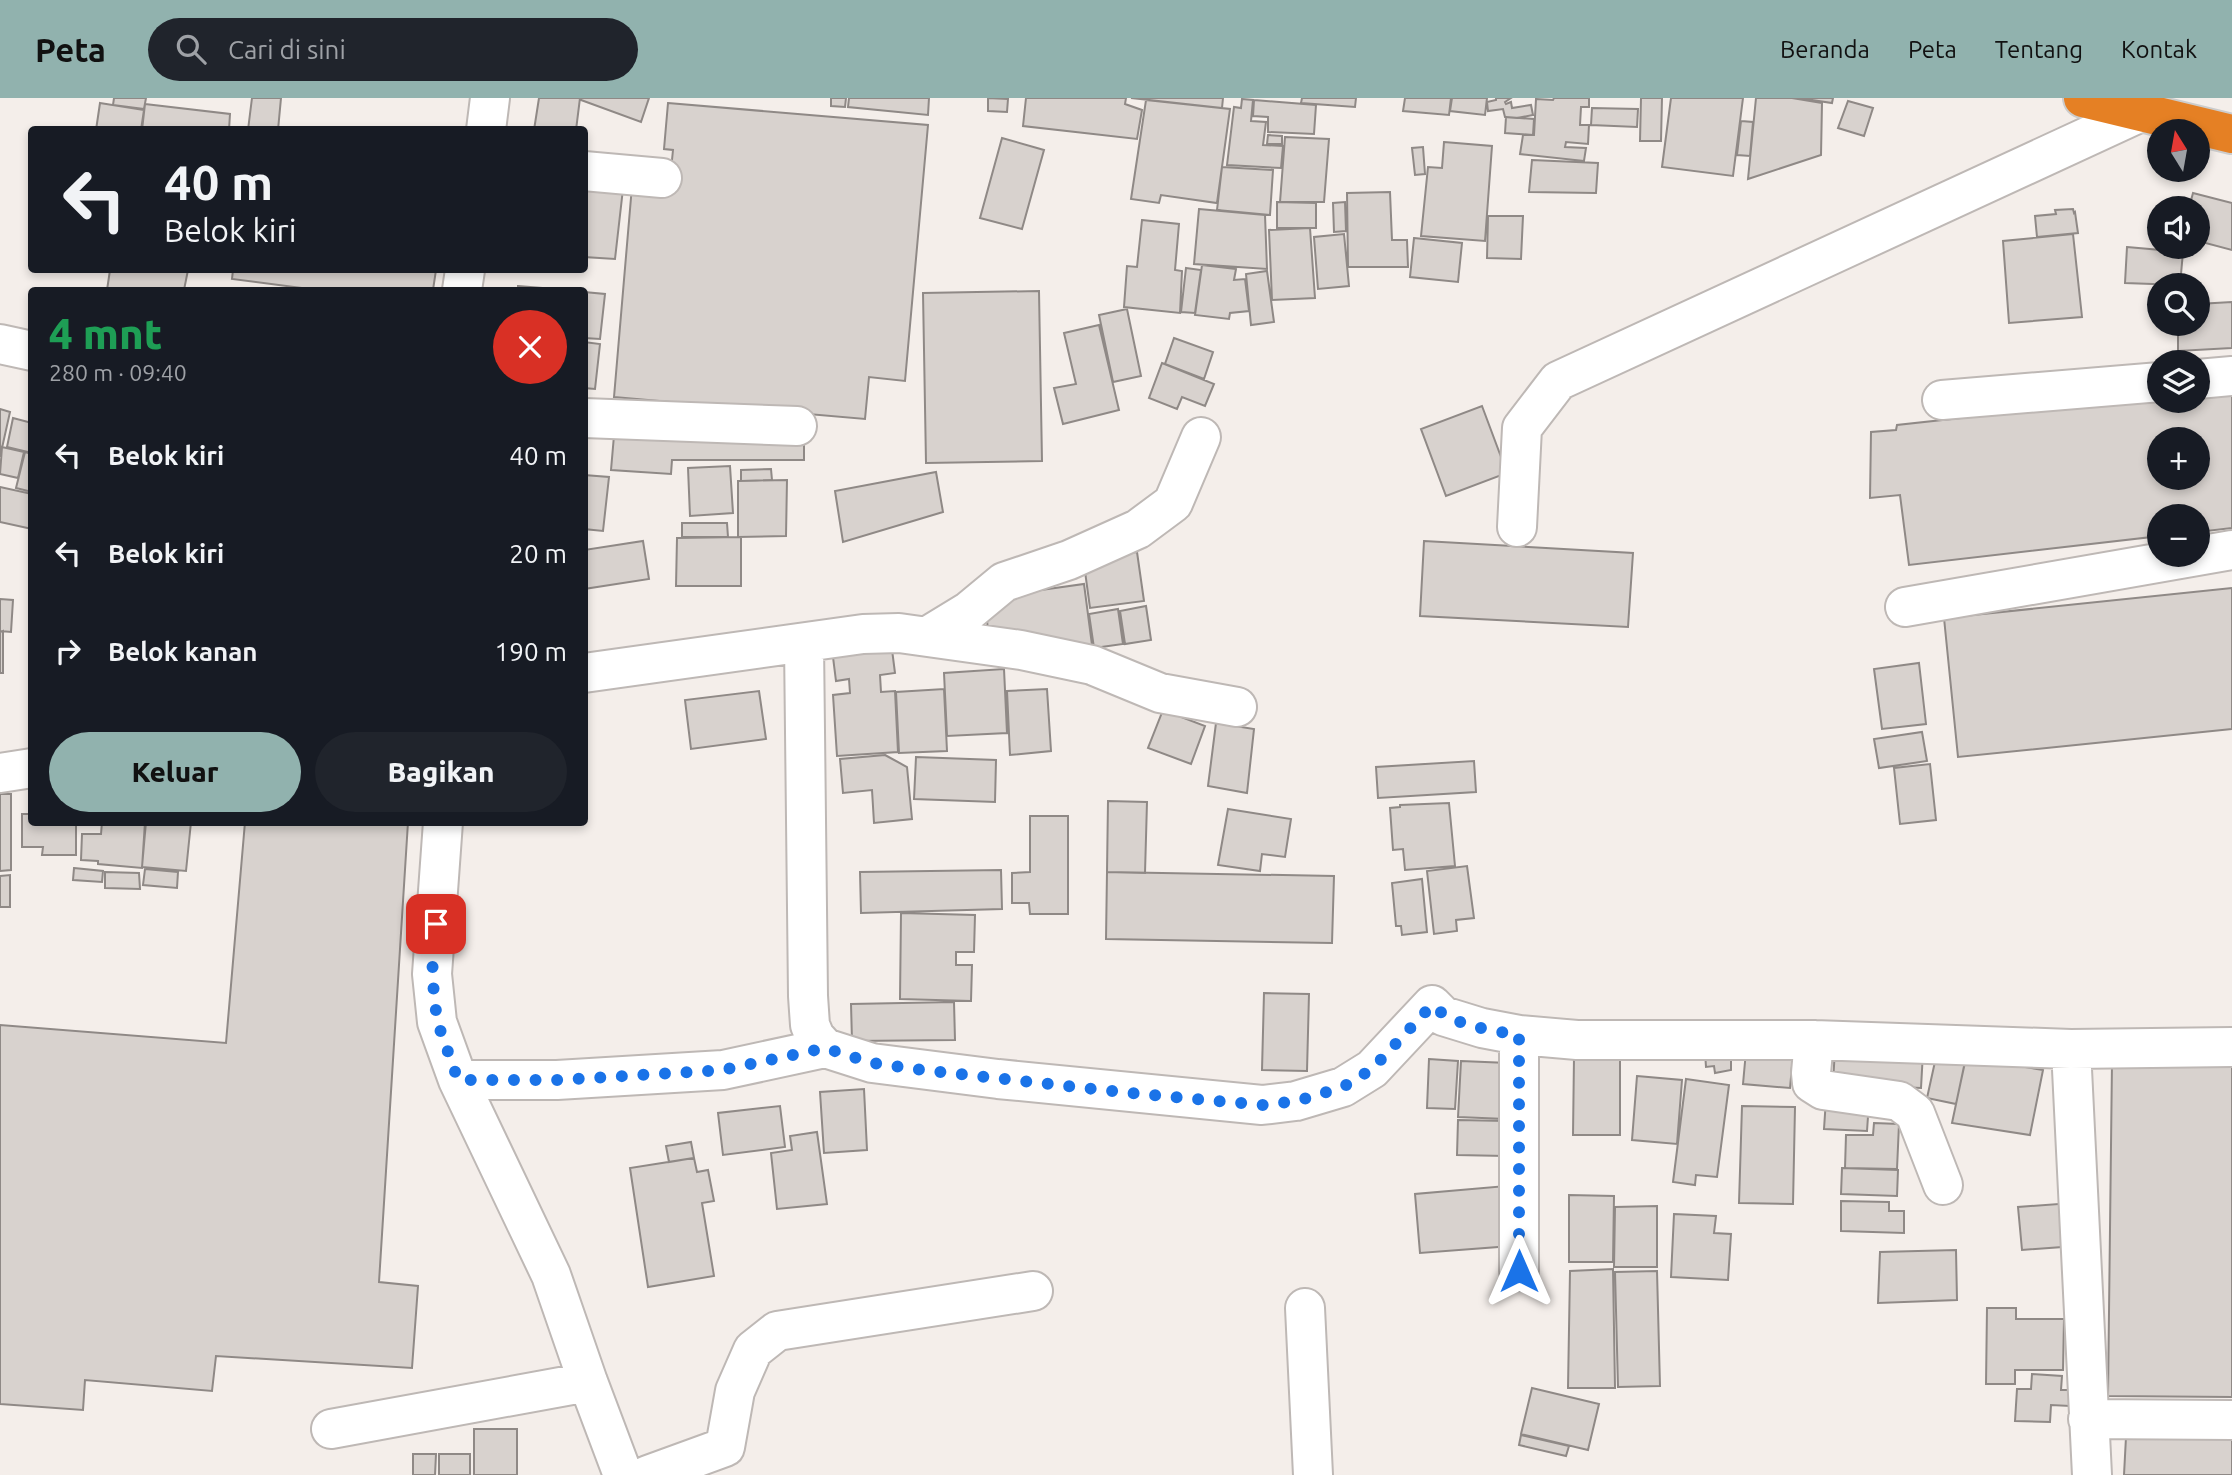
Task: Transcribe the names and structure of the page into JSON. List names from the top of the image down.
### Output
{
  "north": "top",
  "page": {
    "header": "Peta",
    "search": "Cari di sini",
    "nav": [
      "Beranda",
      "Peta",
      "Tentang",
      "Kontak"
    ],
    "map_buttons": ["+", "−"],
    "turn": ["40 m", "Belok kiri"],
    "heading": ["4 mnt", "280 m · 09:40"],
    "list": [
      {
        "name": "Belok kiri",
        "value": "40 m"
      },
      {
        "name": "Belok kiri",
        "value": "20 m"
      },
      {
        "name": "Belok kanan",
        "value": "190 m"
      }
    ],
    "buttons": ["Keluar", "Bagikan"]
  }
}
